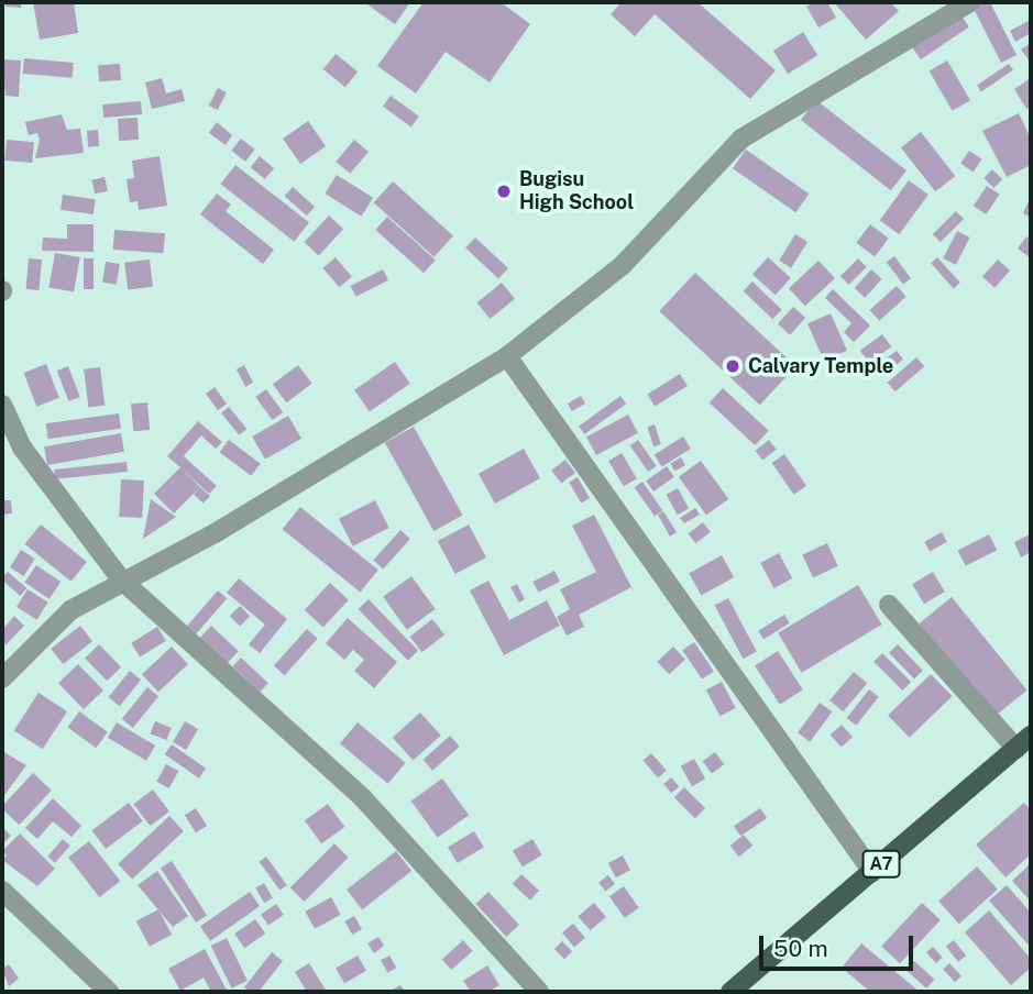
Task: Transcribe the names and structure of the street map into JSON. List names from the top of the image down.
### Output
{
  "streets": {
    "main road": ["A7"]
  },
  "places": ["Bugisu High School", "Calvary Temple"],
  "scale_bar": "50 m"
}
